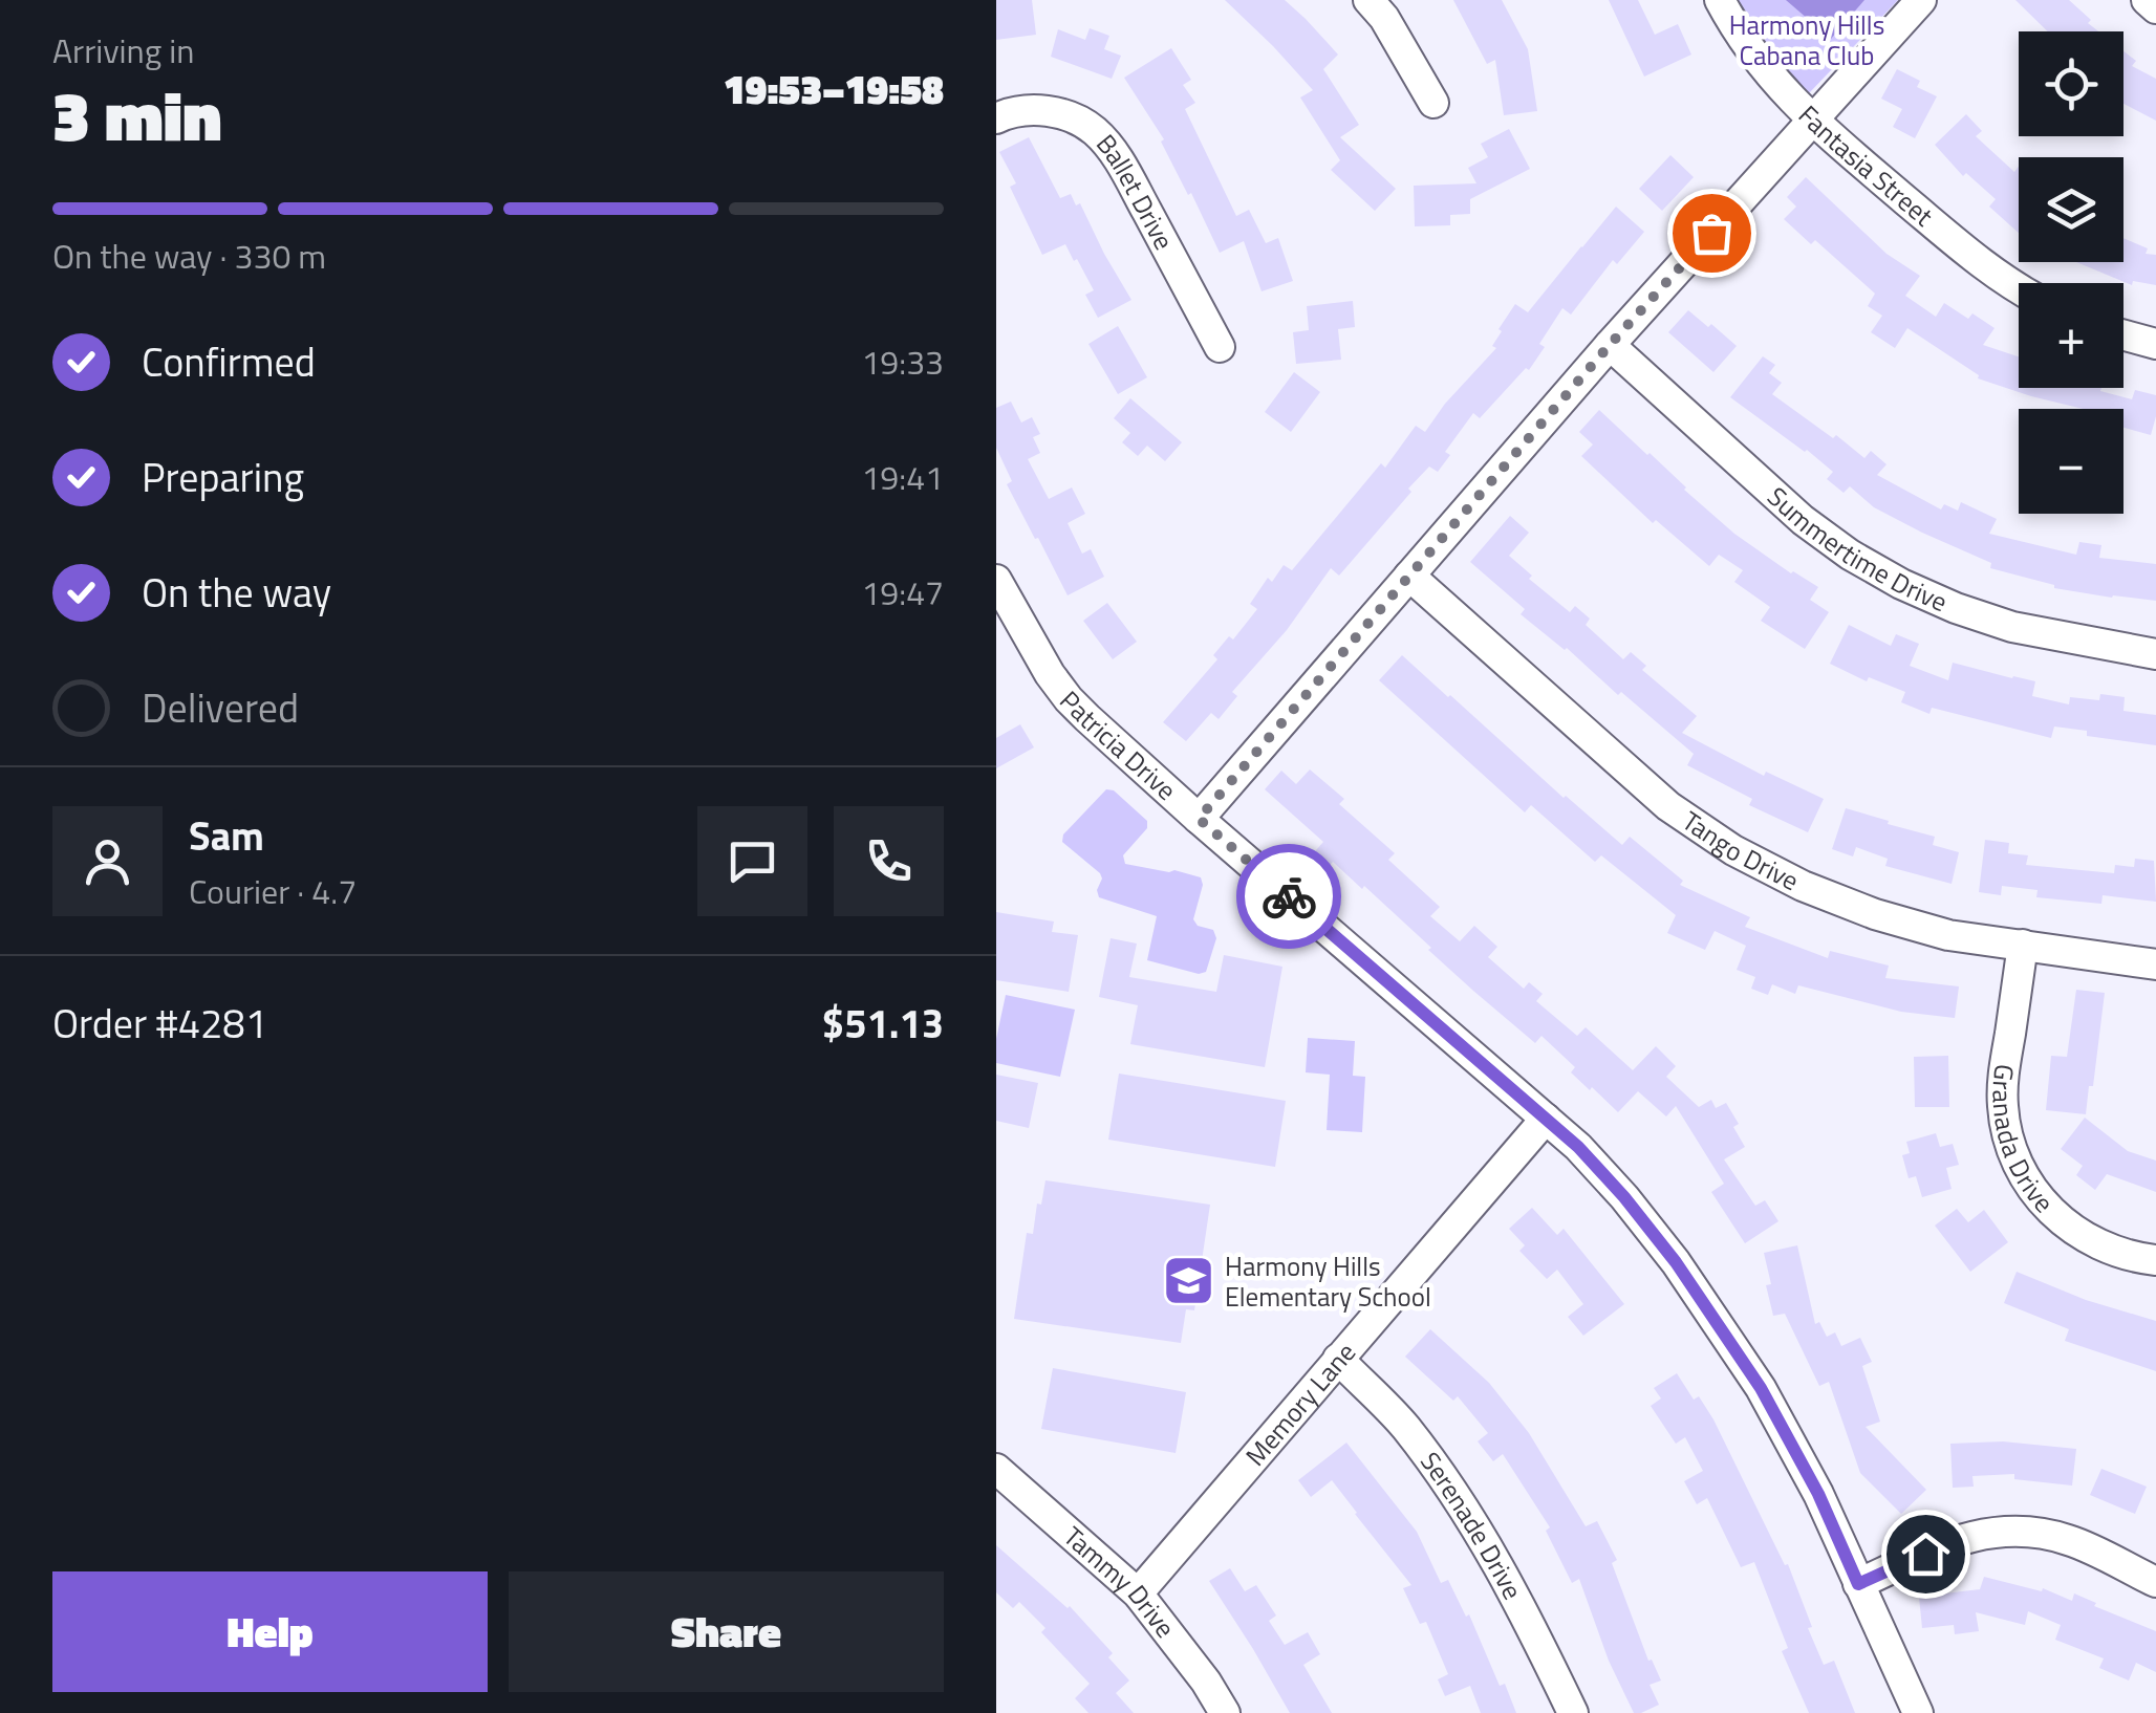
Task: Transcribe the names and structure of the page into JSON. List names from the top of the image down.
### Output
{
  "streets": {
    "street": [
      "Fantasia Street",
      "Ballet Drive",
      "Summertime Drive",
      "Patricia Drive",
      "Tango Drive",
      "Granada Drive",
      "Memory Lane",
      "Serenade Drive",
      "Tammy Drive"
    ]
  },
  "crossings": [
    ["Patricia Drive", "Memory Lane"],
    ["Tango Drive", "Granada Drive"],
    ["Memory Lane", "Serenade Drive"],
    ["Memory Lane", "Tammy Drive"]
  ],
  "parks": ["Harmony Hills Cabana Club"],
  "places": {
    "school or university": ["Harmony Hills Elementary School"]
  },
  "page": {
    "heading": ["3 min", "Arriving in", "19:53–19:58"],
    "panel": [
      "Sam",
      "Courier · 4.7",
      "Order #4281",
      "$51.13"
    ],
    "map_buttons": ["+", "−"],
    "bar": "On the way · 330 m",
    "list": [
      ["Confirmed", "19:33"],
      ["Preparing", "19:41"],
      ["On the way", "19:47"],
      "Delivered"
    ],
    "buttons": ["Help", "Share"]
  }
}
